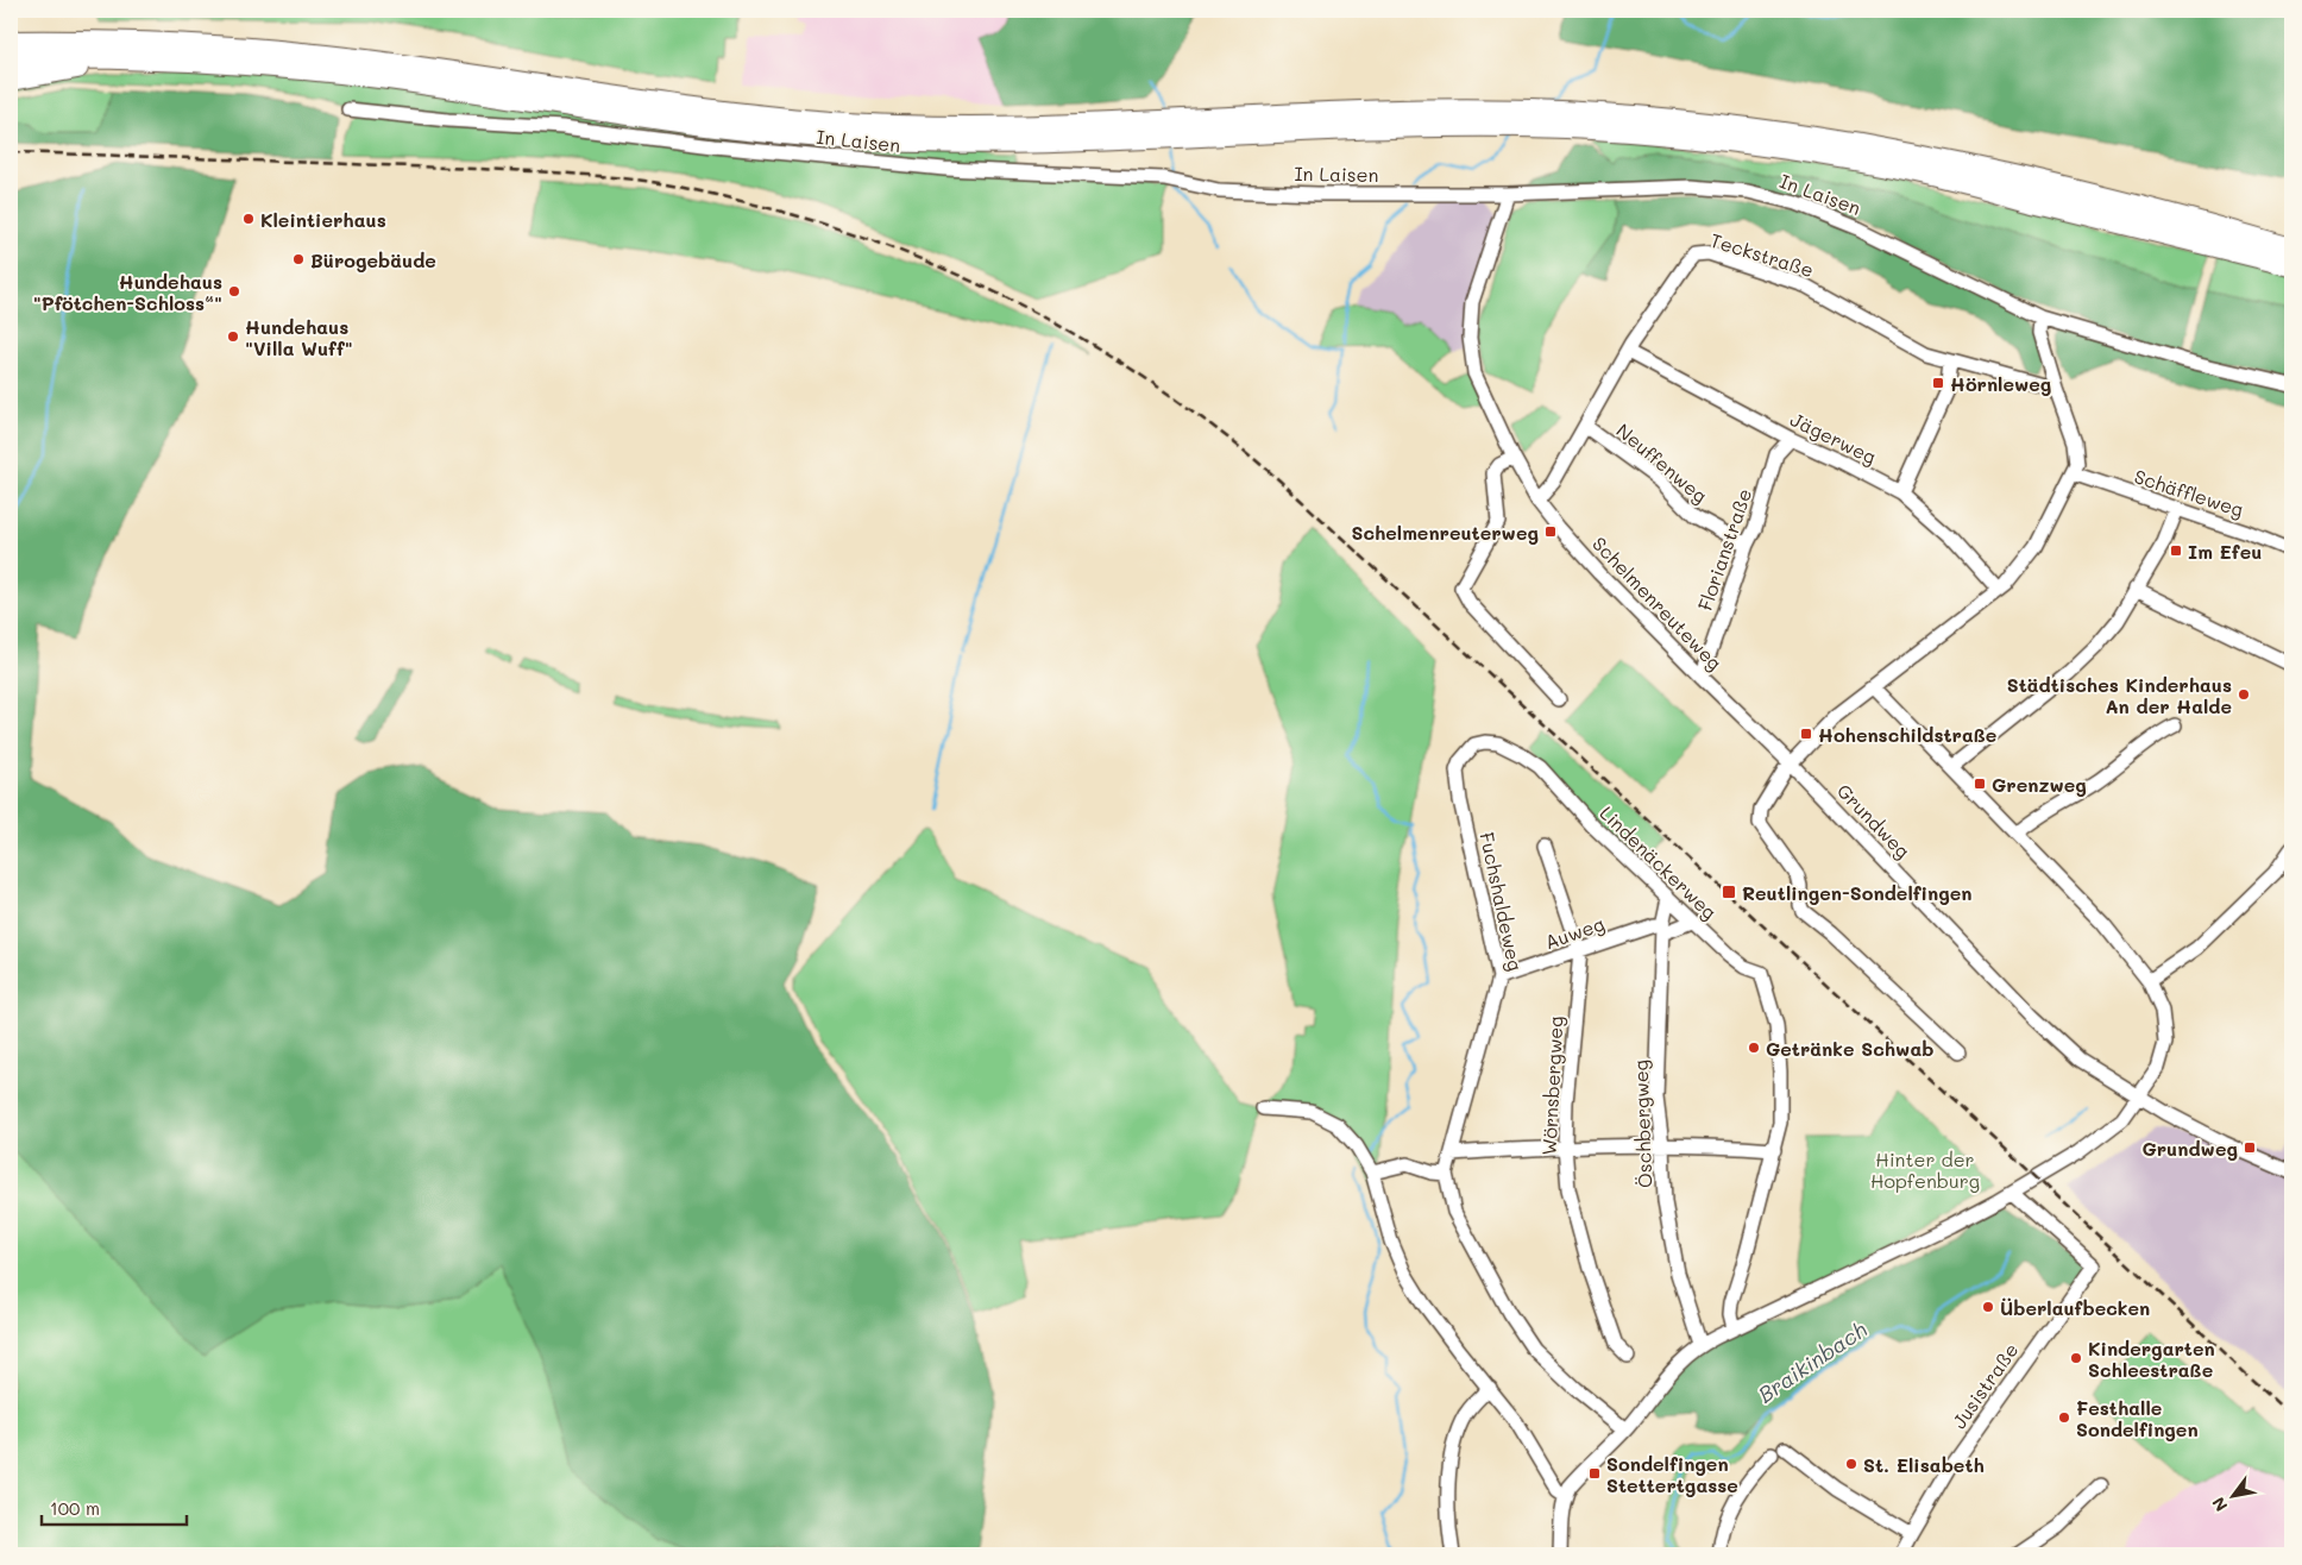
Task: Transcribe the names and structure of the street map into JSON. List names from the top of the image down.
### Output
{
  "streets": {
    "street": [
      "In Laisen",
      "Teckstraße",
      "Jägerweg",
      "Neuffenweg",
      "Schäffleweg",
      "Florianstraße",
      "Schelmenreuteweg",
      "Grundweg",
      "Lindenäckerweg",
      "Fuchshaldeweg",
      "Auweg",
      "Wörnsbergweg",
      "Öschbergweg",
      "Jusistraße"
    ]
  },
  "crossings": [
    ["In Laisen", "Schelmenreuteweg"],
    ["Teckstraße", "Jägerweg"],
    ["Teckstraße", "Neuffenweg"],
    ["Teckstraße", "Schelmenreuteweg"],
    ["Jägerweg", "Florianstraße"],
    ["Neuffenweg", "Florianstraße"],
    ["Florianstraße", "Schelmenreuteweg"],
    ["Schelmenreuteweg", "Grundweg"],
    ["Lindenäckerweg", "Fuchshaldeweg"],
    ["Lindenäckerweg", "Auweg"],
    ["Lindenäckerweg", "Öschbergweg"],
    ["Fuchshaldeweg", "Auweg"],
    ["Auweg", "Wörnsbergweg"],
    ["Auweg", "Öschbergweg"]
  ],
  "water": ["Braikinbach"],
  "parks": ["Hinter der Hopfenburg"],
  "places": {
    "other": [
      "Kleintierhaus",
      "Bürogebäude",
      "Hundehaus \"Pfötchen-Schloss“\"",
      "Hundehaus \"Villa Wuff\"",
      "Städtisches Kinderhaus An der Halde",
      "Getränke Schwab",
      "Überlaufbecken",
      "Kindergarten Schleestraße",
      "Festhalle Sondelfingen",
      "St. Elisabeth"
    ],
    "transit": [
      "Hörnleweg",
      "Schelmenreuterweg",
      "Im Efeu",
      "Hohenschildstraße",
      "Grenzweg",
      "Reutlingen-Sondelfingen",
      "Grundweg",
      "Sondelfingen Stettertgasse"
    ]
  },
  "scale_bar": "100 m",
  "north": "bottom left"
}
